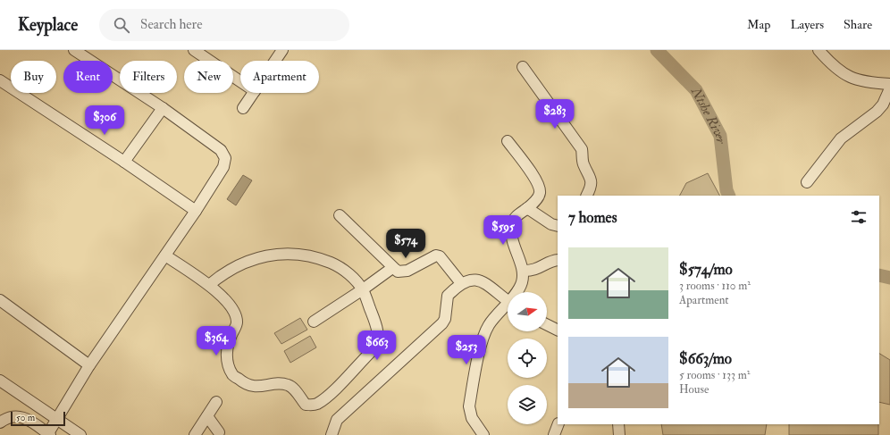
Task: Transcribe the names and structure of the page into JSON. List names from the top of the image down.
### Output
{
  "water": ["Ntshe River"],
  "scale_bar": "50 m",
  "north": "right",
  "page": {
    "header": "Keyplace",
    "search": "Search here",
    "nav": ["Map", "Layers", "Share"],
    "chip": [
      "Buy",
      "Rent",
      "Filters",
      "New",
      "Apartment"
    ],
    "price": [
      "$283",
      "$306",
      "$595",
      "$574",
      "$364",
      "$663",
      "$253"
    ],
    "heading": "7 homes",
    "list": [
      {
        "name": "$574/mo",
        "note": "3 rooms · 110 m² · Apartment"
      },
      {
        "name": "$663/mo",
        "note": "5 rooms · 133 m² · House"
      }
    ],
    "scale": "50 m"
  }
}
